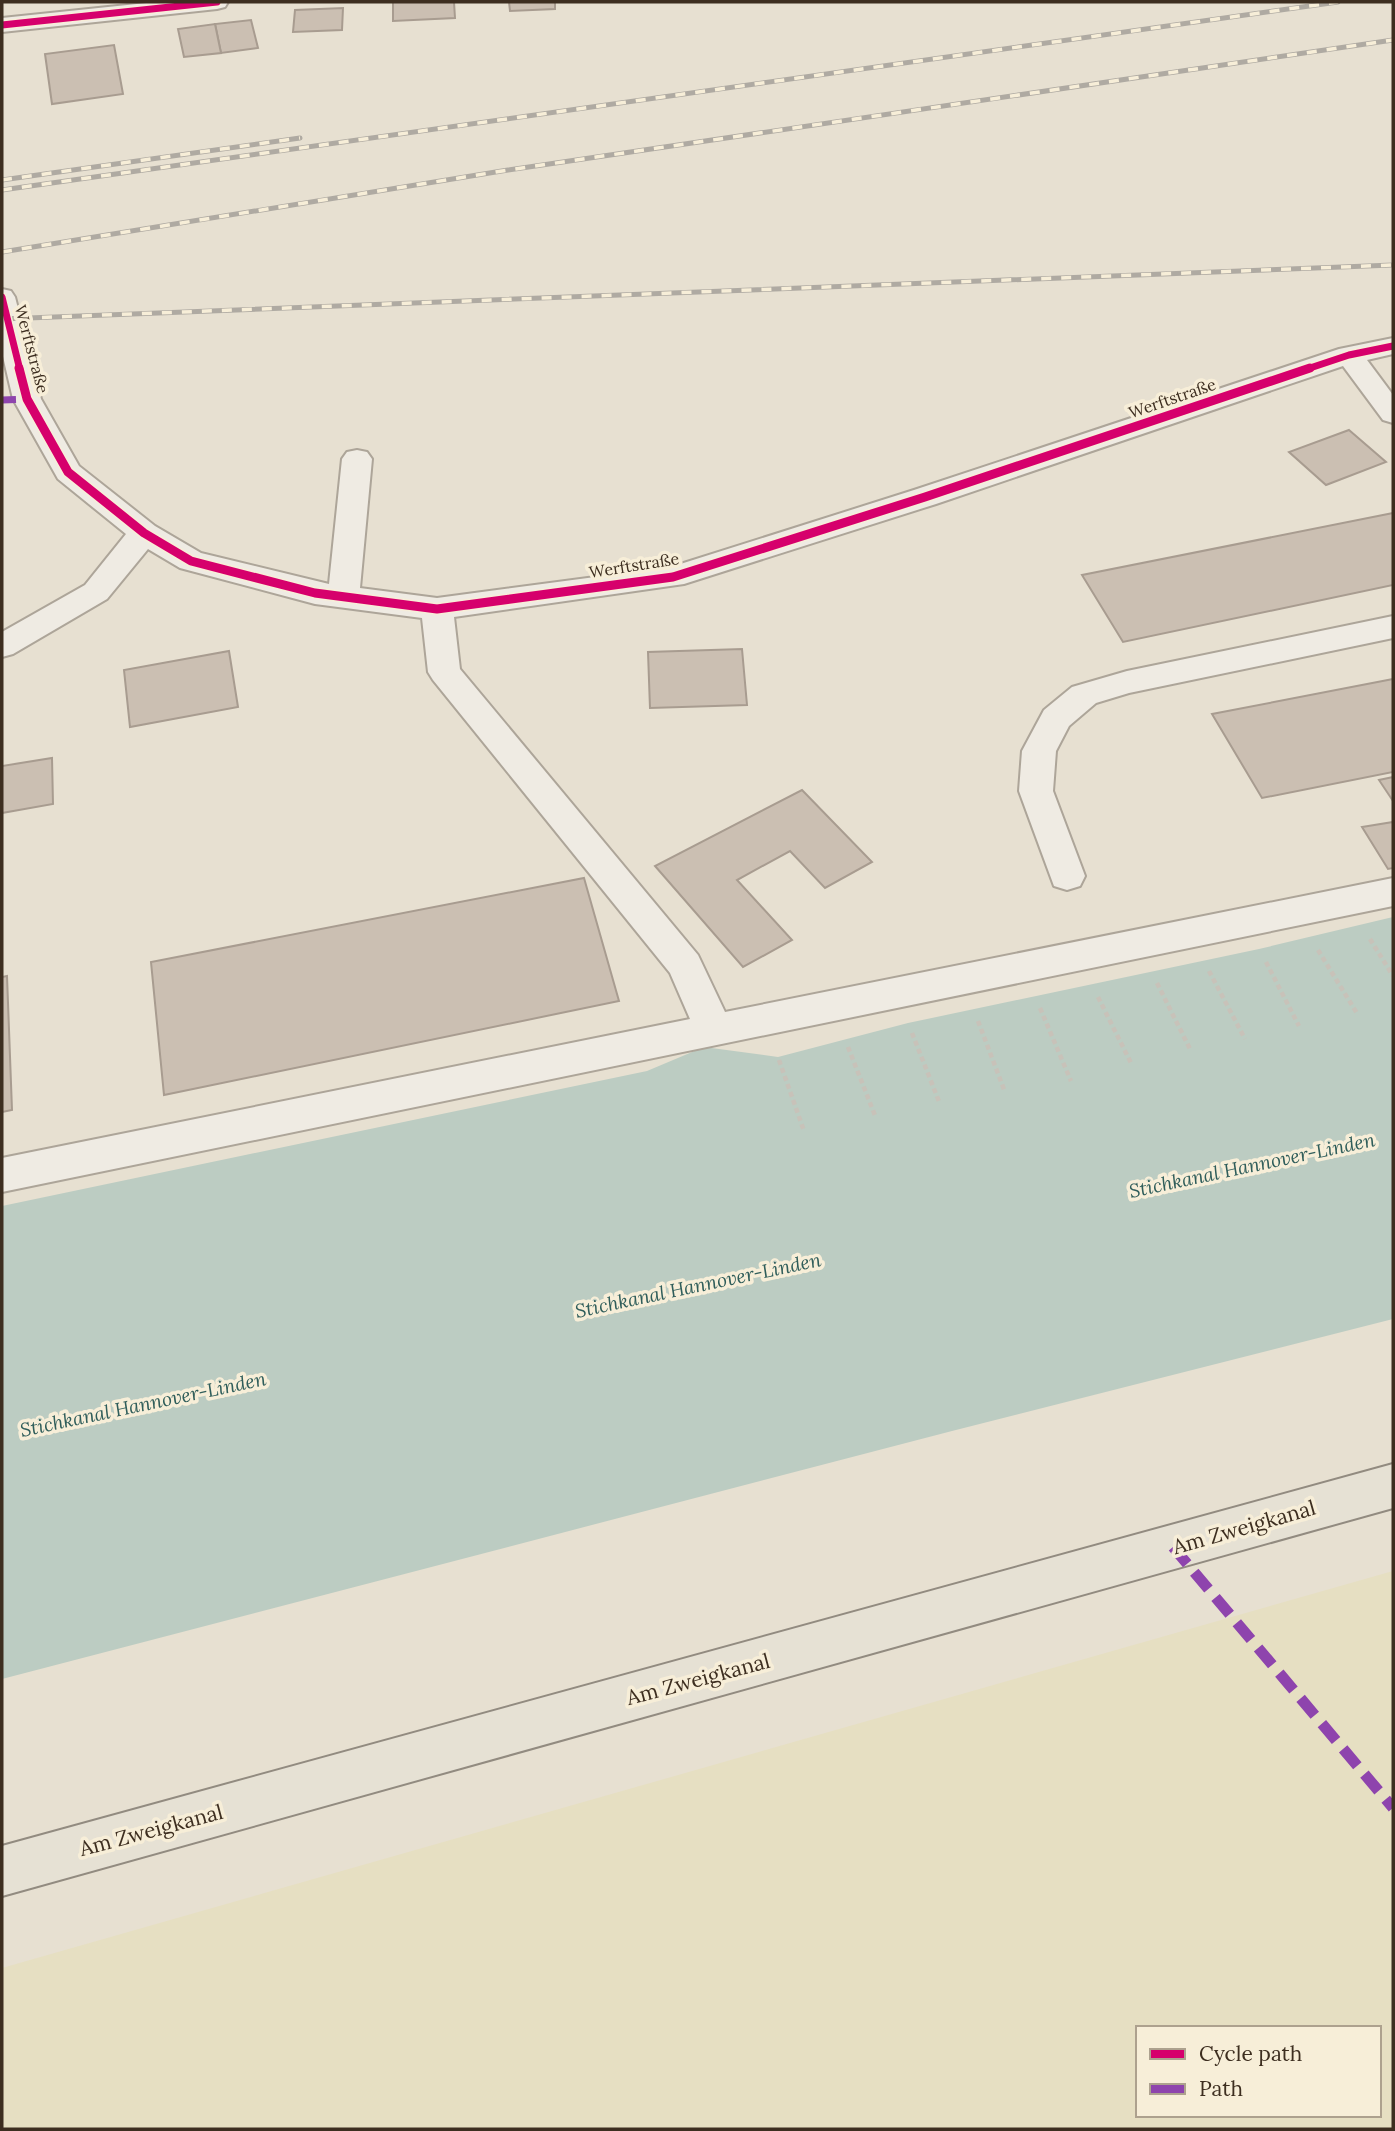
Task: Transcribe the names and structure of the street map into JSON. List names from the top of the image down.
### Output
{
  "streets": {
    "main road": ["Am Zweigkanal"],
    "street": ["Werftstraße"]
  },
  "water": ["Stichkanal Hannover-Linden"],
  "legend": ["Cycle path", "Path"]
}
